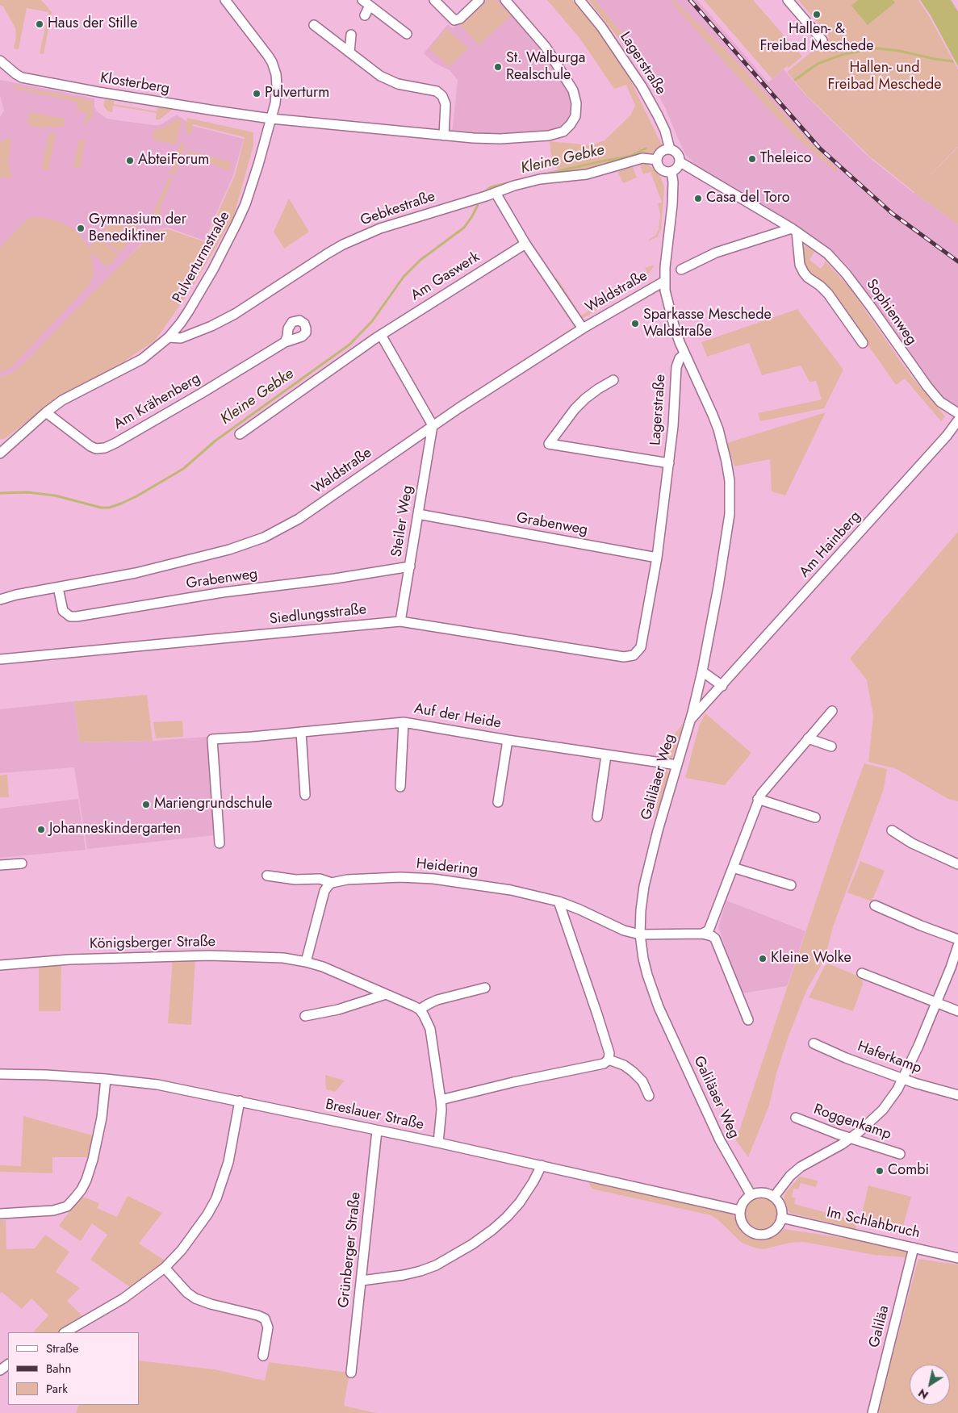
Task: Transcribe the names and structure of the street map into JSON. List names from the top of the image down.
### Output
{
  "streets": {
    "street": [
      "Lagerstraße",
      "Klosterberg",
      "Gebkestraße",
      "Pulverturmstraße",
      "Am Gaswerk",
      "Waldstraße",
      "Sophienweg",
      "Am Krähenberg",
      "Steiler Weg",
      "Grabenweg",
      "Am Hainberg",
      "Siedlungsstraße",
      "Auf der Heide",
      "Galiläaer Weg",
      "Heidering",
      "Königsberger Straße",
      "Haferkamp",
      "Breslauer Straße",
      "Roggenkamp",
      "Im Schlahbruch",
      "Grünberger Straße",
      "Galiläa"
    ]
  },
  "crossings": [
    ["Lagerstraße", "Gebkestraße"],
    ["Lagerstraße", "Sophienweg"],
    ["Lagerstraße", "Grabenweg"],
    ["Lagerstraße", "Siedlungsstraße"],
    ["Lagerstraße", "Galiläaer Weg"],
    ["Klosterberg", "Pulverturmstraße"],
    ["Gebkestraße", "Pulverturmstraße"],
    ["Gebkestraße", "Sophienweg"],
    ["Pulverturmstraße", "Am Krähenberg"],
    ["Waldstraße", "Steiler Weg"],
    ["Waldstraße", "Grabenweg"],
    ["Steiler Weg", "Grabenweg"],
    ["Steiler Weg", "Siedlungsstraße"],
    ["Am Hainberg", "Galiläaer Weg"],
    ["Auf der Heide", "Galiläaer Weg"],
    ["Galiläaer Weg", "Heidering"],
    ["Galiläaer Weg", "Breslauer Straße"],
    ["Galiläaer Weg", "Im Schlahbruch"],
    ["Breslauer Straße", "Im Schlahbruch"],
    ["Breslauer Straße", "Grünberger Straße"],
    ["Im Schlahbruch", "Galiläa"]
  ],
  "water": ["Kleine Gebke"],
  "parks": ["Hallen- und Freibad Meschede"],
  "places": [
    "Hallen- & Freibad Meschede",
    "Haus der Stille",
    "St. Walburga Realschule",
    "Pulverturm",
    "Theleico",
    "AbteiForum",
    "Casa del Toro",
    "Gymnasium der Benediktiner",
    "Sparkasse Meschede Waldstraße",
    "Mariengrundschule",
    "Johanneskindergarten",
    "Kleine Wolke",
    "Combi"
  ],
  "legend": ["Straße", "Bahn", "Park"],
  "north": "bottom left"
}
